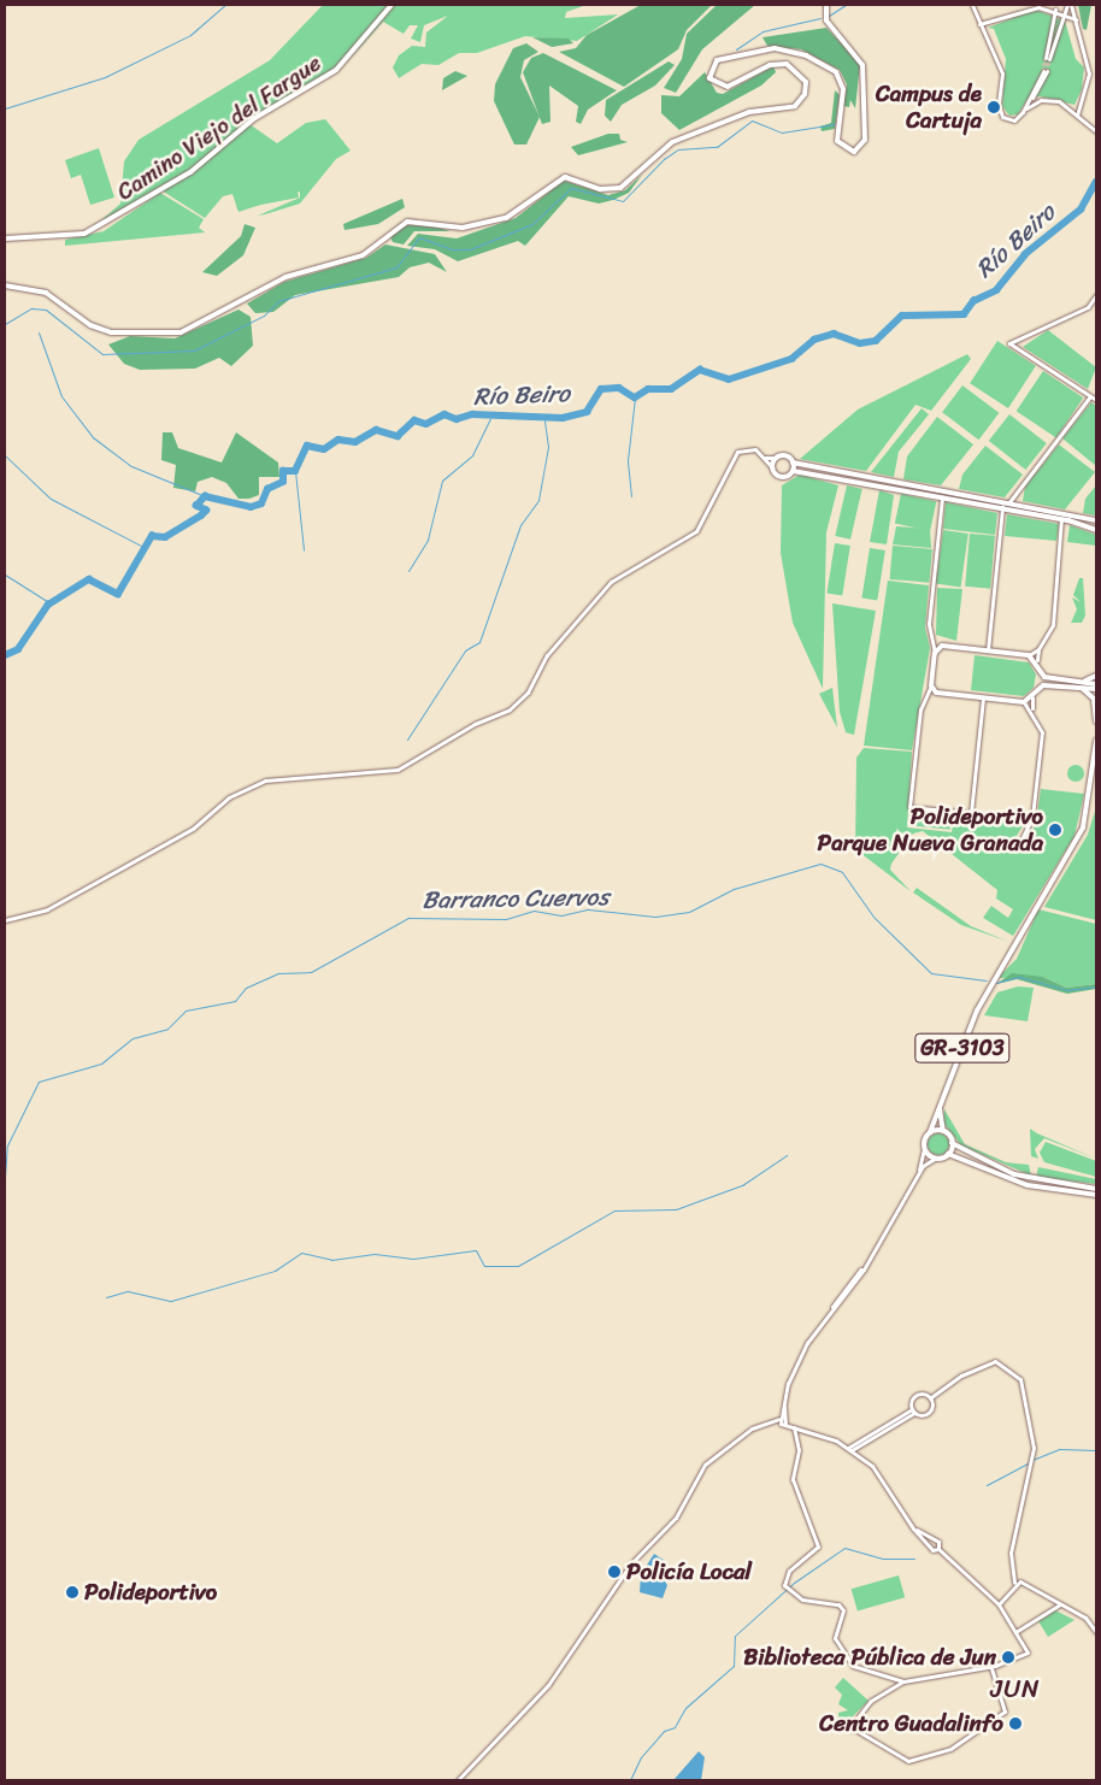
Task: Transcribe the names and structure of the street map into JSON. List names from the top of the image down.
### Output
{
  "streets": {
    "main road": ["Camino Viejo del Fargue", "GR-3103"]
  },
  "districts": ["JUN"],
  "water": ["Río Beiro", "Barranco Cuervos"],
  "places": [
    "Campus de Cartuja",
    "Polideportivo Parque Nueva Granada",
    "Policía Local",
    "Polideportivo",
    "Biblioteca Pública de Jun",
    "Centro Guadalinfo"
  ]
}
